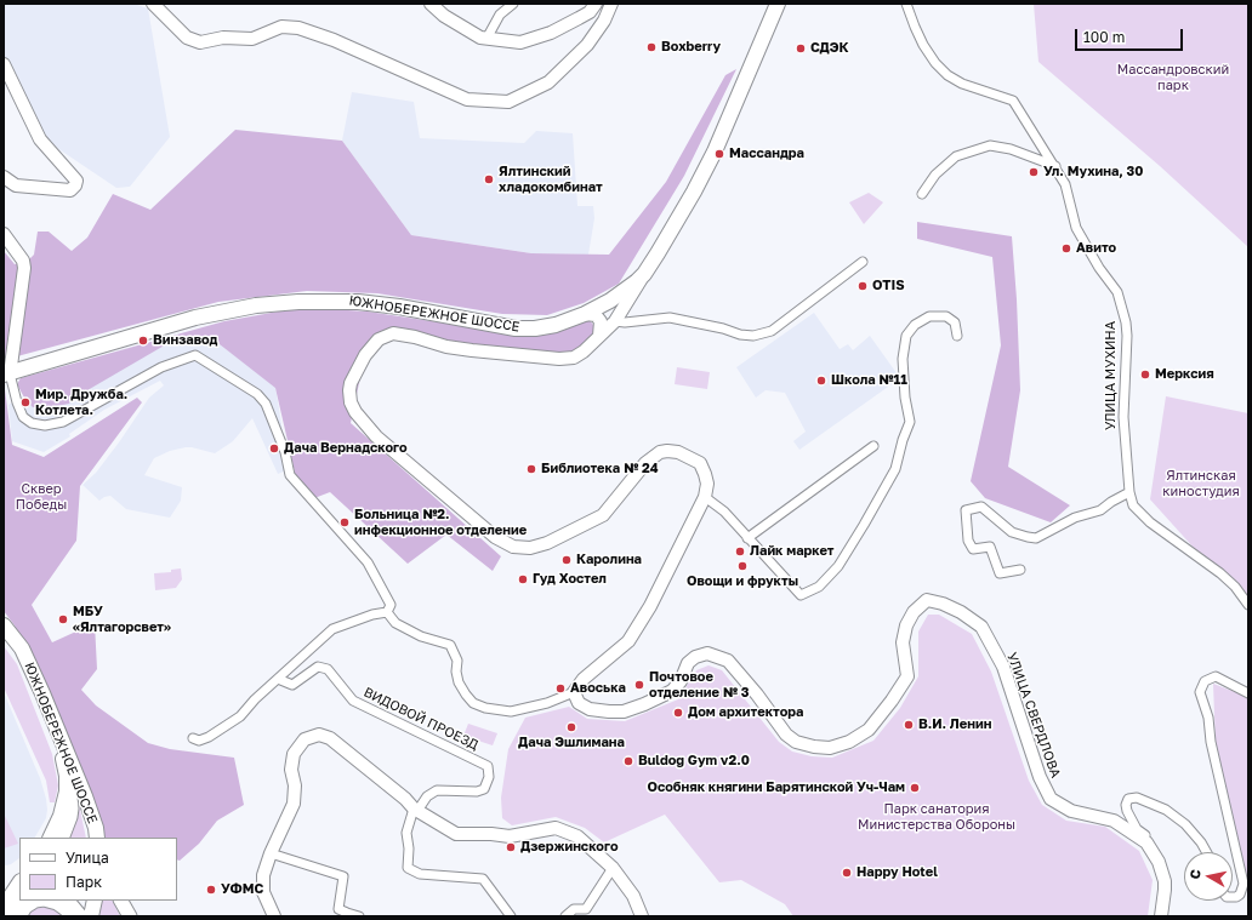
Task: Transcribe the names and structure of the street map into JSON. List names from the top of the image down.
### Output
{
  "streets": {
    "highway": ["ЮЖНОБЕРЕЖНОЕ ШОССЕ"],
    "main road": ["УЛИЦА СВЕРДЛОВА"],
    "street": ["УЛИЦА МУХИНА", "ВИДОВОЙ ПРОЕЗД"]
  },
  "parks": [
    "Массандровский парк",
    "Ялтинская киностудия",
    "Сквер Победы",
    "Парк санатория Министерства Обороны"
  ],
  "places": [
    "Boxberry",
    "СДЭК",
    "Массандра",
    "Ул. Мухина, 30",
    "Ялтинский хладокомбинат",
    "Авито",
    "OTIS",
    "Винзавод",
    "Мерксия",
    "Школа №11",
    "Мир. Дружба. Котлета.",
    "Дача Вернадского",
    "Библиотека № 24",
    "Больница №2. инфекционное отделение",
    "Лайк маркет",
    "Каролина",
    "Овощи и фрукты",
    "Гуд Хостел",
    "МБУ «Ялтагорсвет»",
    "Почтовое отделение № 3",
    "Авоська",
    "Дом архитектора",
    "В.И. Ленин",
    "Дача Эшлимана",
    "Buldog Gym v2.0",
    "Особняк княгини Барятинской Уч-Чам",
    "Дзержинского",
    "Happy Hotel",
    "УФМС"
  ],
  "legend": ["Улица", "Парк"],
  "scale_bar": "100 m",
  "north": "left"
}
